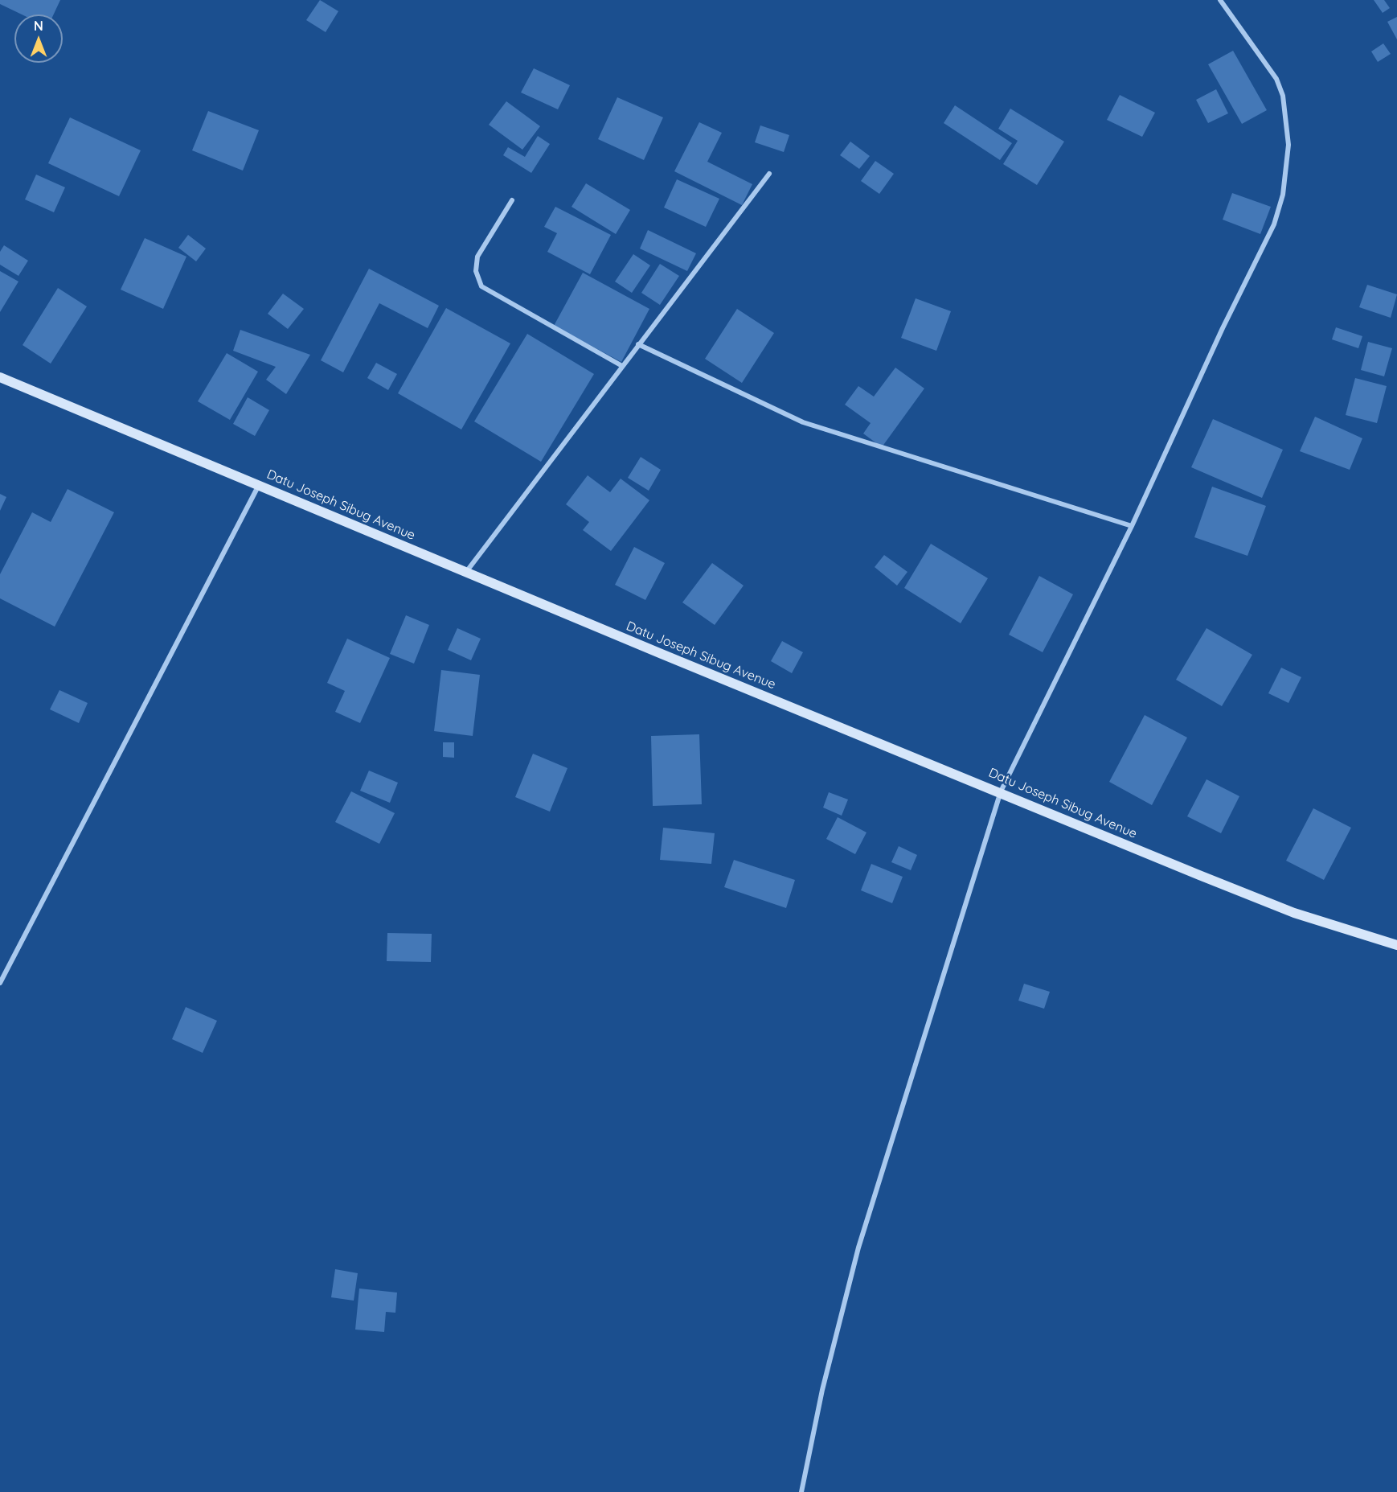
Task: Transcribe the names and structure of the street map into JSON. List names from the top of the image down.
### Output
{
  "streets": {
    "main road": ["Datu Joseph Sibug Avenue"]
  },
  "north": "top"
}
